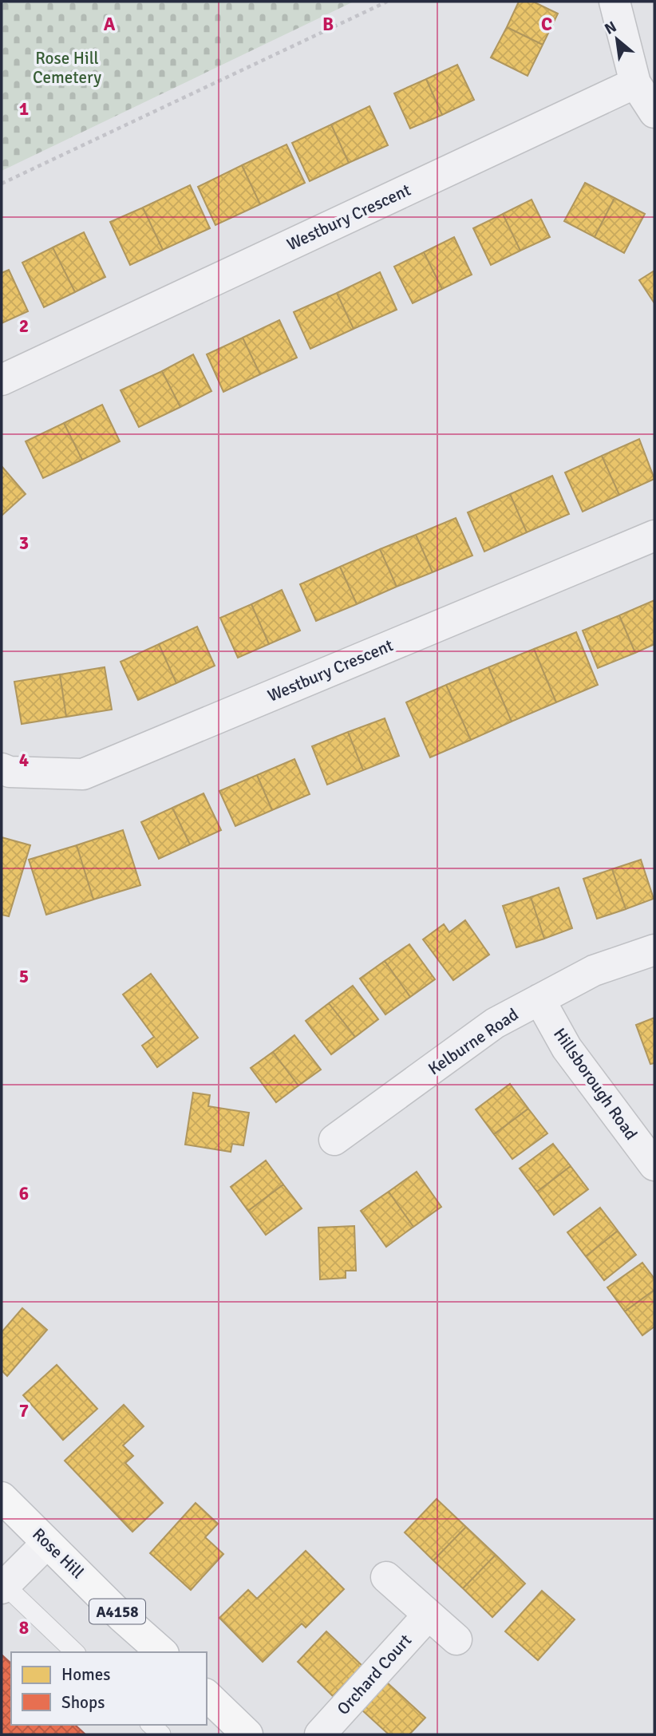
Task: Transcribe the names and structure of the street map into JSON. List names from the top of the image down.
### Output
{
  "streets": {
    "main road": ["Rose Hill", "A4158"],
    "street": [
      "Westbury Crescent",
      "Kelburne Road",
      "Hillsborough Road",
      "Orchard Court"
    ]
  },
  "crossings": [
    ["Kelburne Road", "Hillsborough Road"]
  ],
  "parks": ["Rose Hill Cemetery"],
  "legend": ["Homes", "Shops"],
  "north": "top left",
  "grid": {
    "columns": ["A", "B", "C"],
    "rows": [
      "1",
      "2",
      "3",
      "4",
      "5",
      "6",
      "7",
      "8"
    ]
  }
}
